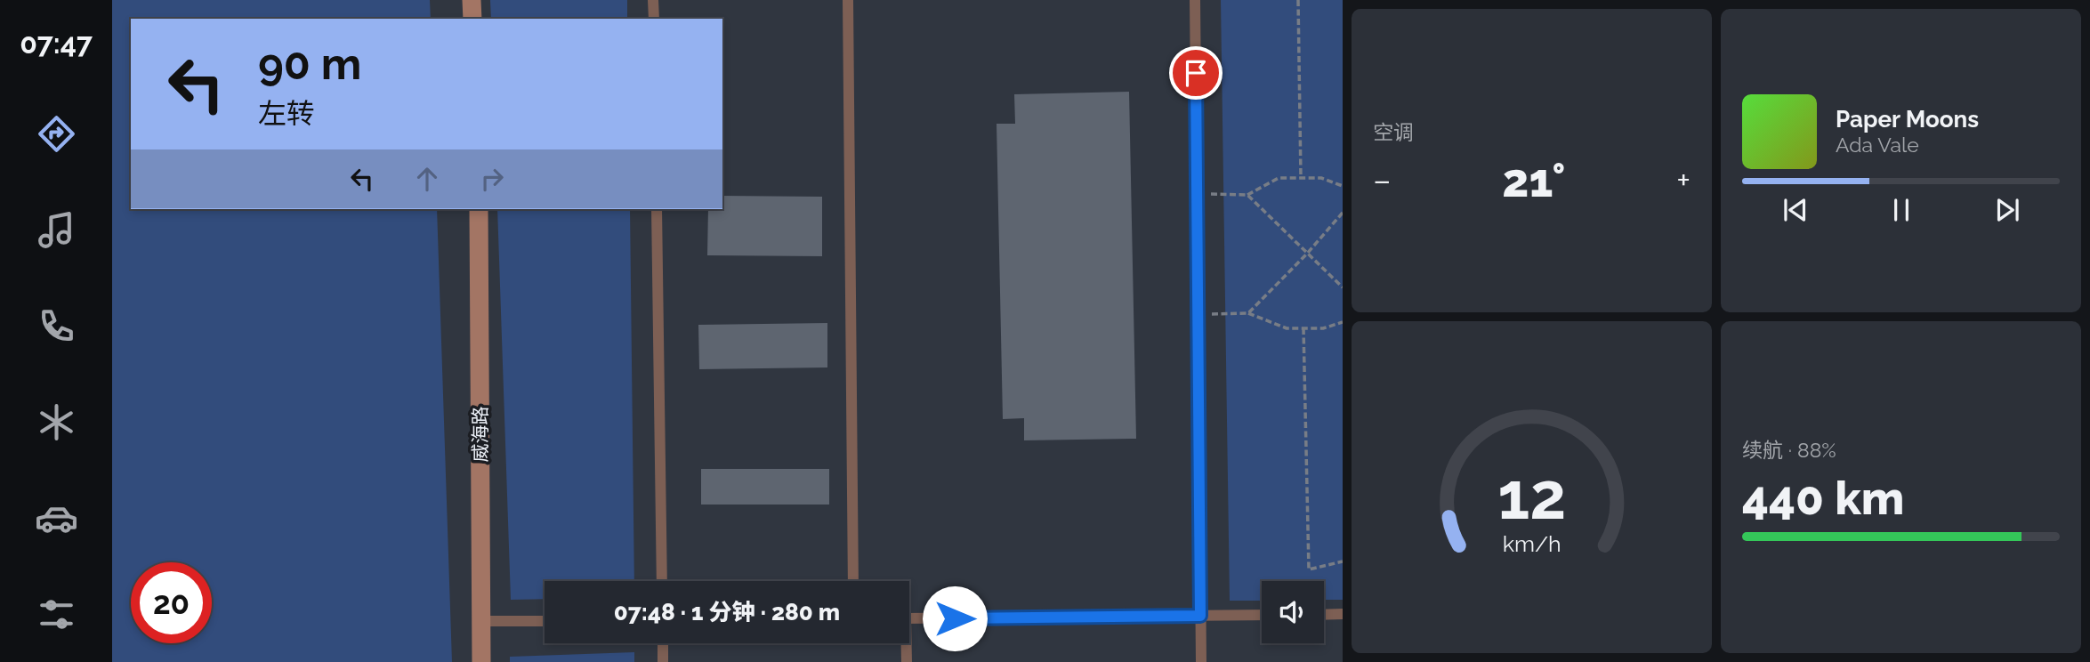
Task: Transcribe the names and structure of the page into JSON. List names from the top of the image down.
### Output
{
  "streets": {
    "street": ["威海路"]
  },
  "page": {
    "tabs": "07:47",
    "tile": [
      "空调",
      ["续航 · 88%", "440 km"]
    ],
    "turn": ["90 m", "左转"],
    "song": ["Paper Moons", "Ada Vale"],
    "heat": ["−", "21°", "+"],
    "limit": "20",
    "trip": "07:48 · 1 分钟 · 280 m",
    "gauge": ["12", "km/h"]
  }
}
